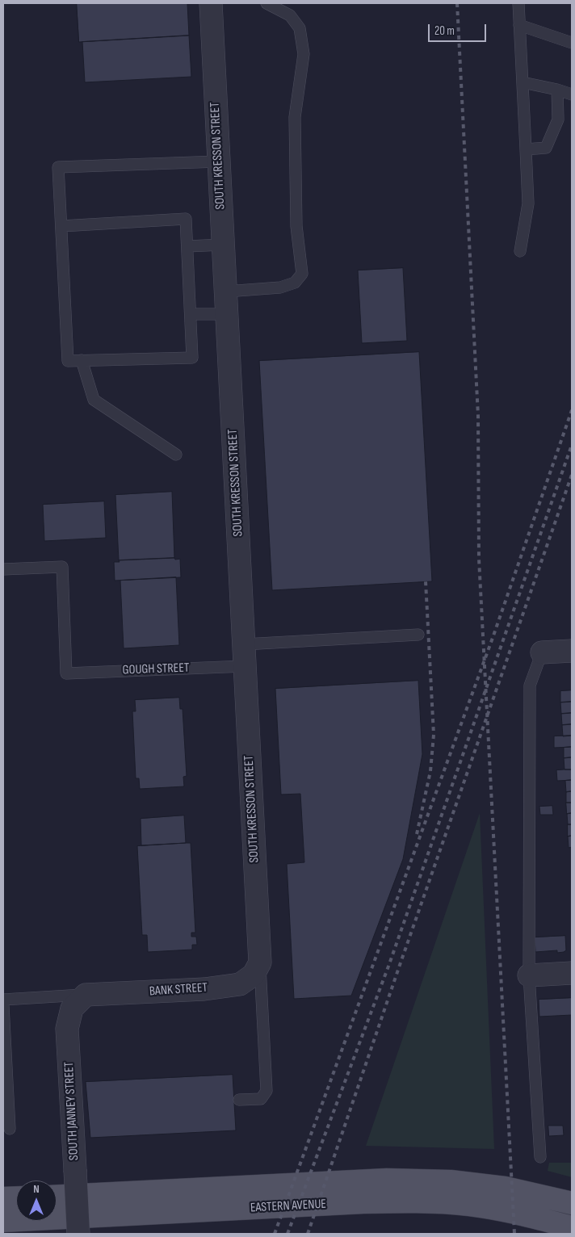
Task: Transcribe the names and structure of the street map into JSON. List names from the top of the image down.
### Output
{
  "streets": {
    "main road": ["EASTERN AVENUE"],
    "street": ["SOUTH KRESSON STREET", "BANK STREET", "SOUTH JANNEY STREET"],
    "lane": ["GOUGH STREET"]
  },
  "crossings": [
    ["SOUTH KRESSON STREET", "GOUGH STREET"],
    ["SOUTH KRESSON STREET", "BANK STREET"],
    ["BANK STREET", "SOUTH JANNEY STREET"]
  ],
  "scale_bar": "20 m",
  "north": "top"
}
